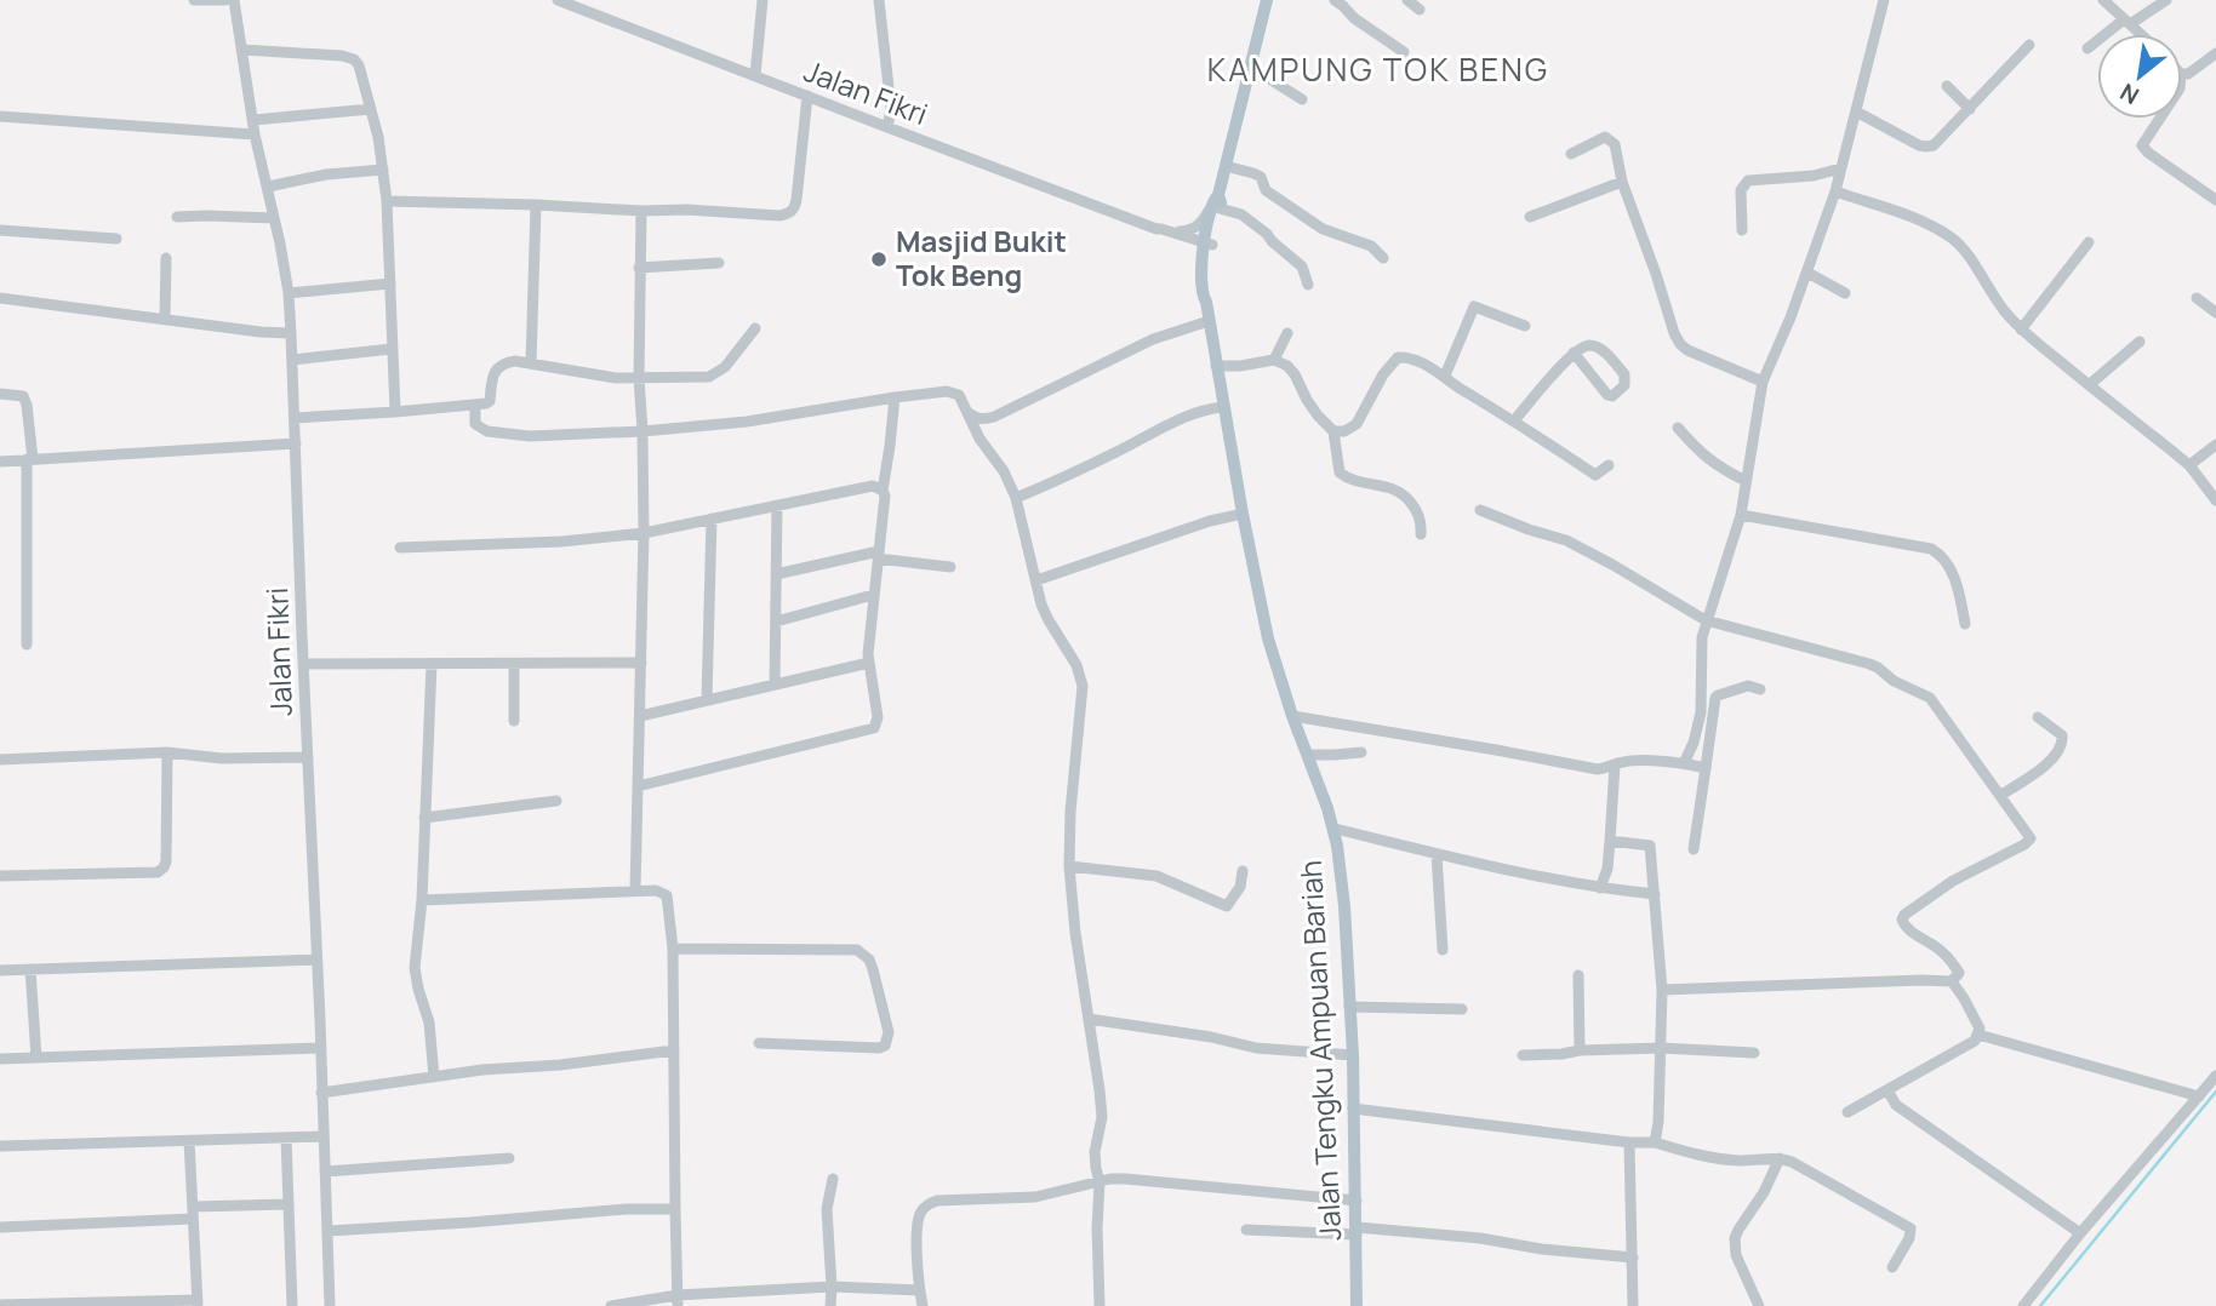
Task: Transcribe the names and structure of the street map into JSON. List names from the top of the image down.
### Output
{
  "streets": {
    "main road": ["Jalan Tengku Ampuan Bariah"],
    "street": ["Jalan Fikri"]
  },
  "crossings": [
    ["Jalan Fikri", "Jalan Tengku Ampuan Bariah"]
  ],
  "districts": ["KAMPUNG TOK BENG"],
  "places": ["Masjid Bukit Tok Beng"],
  "north": "bottom left"
}
